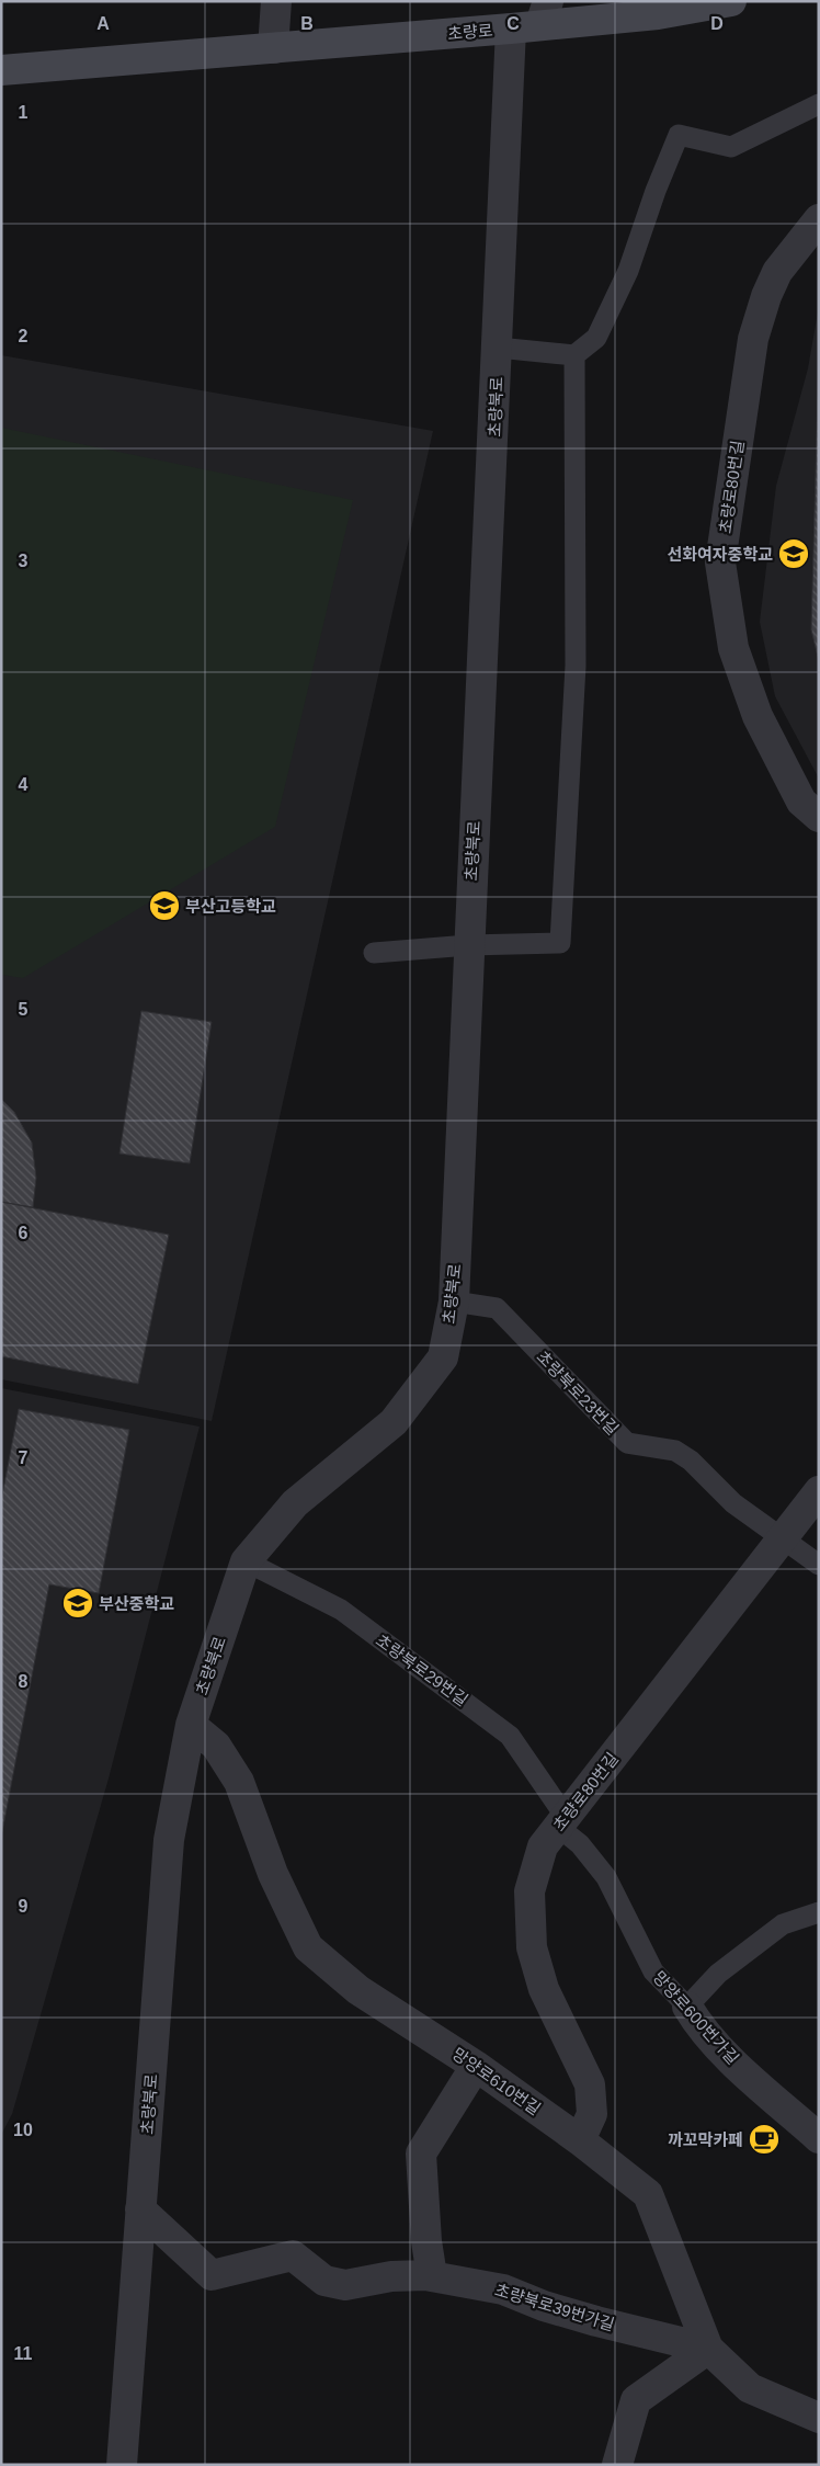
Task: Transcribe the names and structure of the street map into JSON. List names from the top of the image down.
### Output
{
  "streets": {
    "main road": ["초량로"],
    "street": [
      "초량북로",
      "초량로80번길",
      "망양로600번가길",
      "망양로610번길",
      "초량북로39번가길"
    ],
    "lane": ["초량북로23번길", "초량북로29번길"]
  },
  "crossings": [
    ["초량로", "초량북로"],
    ["초량북로", "초량북로23번길"],
    ["초량북로", "초량북로29번길"],
    ["초량북로", "망양로610번길"],
    ["초량북로", "초량북로39번가길"],
    ["초량로80번길", "초량북로23번길"],
    ["초량로80번길", "초량북로29번길"],
    ["초량로80번길", "망양로600번가길"],
    ["초량로80번길", "망양로610번길"],
    ["초량북로29번길", "망양로600번가길"],
    ["망양로610번길", "초량북로39번가길"]
  ],
  "places": {
    "school or university": ["선화여자중학교", "부산고등학교", "부산중학교"],
    "cafe": ["까꼬막카페"]
  },
  "grid": {
    "columns": [
      "A",
      "B",
      "C",
      "D"
    ],
    "rows": [
      "1",
      "2",
      "3",
      "4",
      "5",
      "6",
      "7",
      "8",
      "9",
      "10",
      "11"
    ]
  }
}
